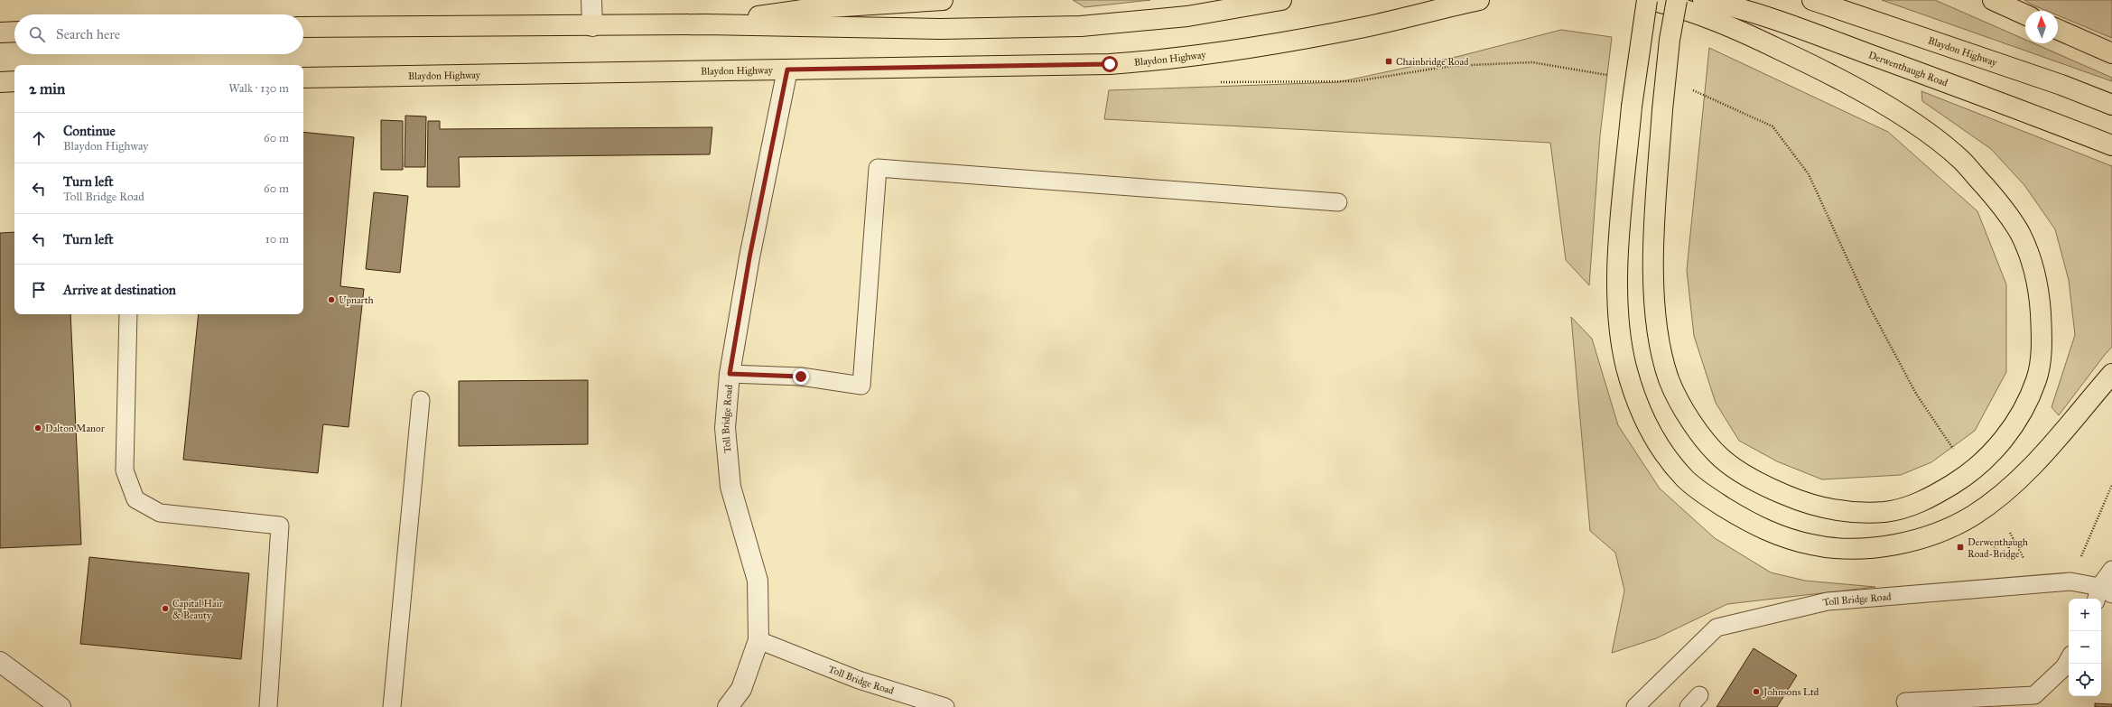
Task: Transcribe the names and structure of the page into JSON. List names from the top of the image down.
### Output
{
  "streets": {
    "main road": ["Blaydon Highway", "Derwenthaugh Road"],
    "street": ["Toll Bridge Road"]
  },
  "crossings": [
    ["Blaydon Highway", "Toll Bridge Road"]
  ],
  "places": {
    "transit": ["Chainbridge Road", "Derwenthaugh Road-Bridge"],
    "other": [
      "Upnarth",
      "Dalton Manor",
      "Capital Hair & Beauty",
      "Johnsons Ltd"
    ]
  },
  "north": "top",
  "page": {
    "search": "Search here",
    "heading": ["2 min", "Walk · 130 m"],
    "list": [
      ["Continue", "Blaydon Highway", "60 m"],
      ["Turn left", "Toll Bridge Road", "60 m"],
      ["Turn left", "10 m"],
      "Arrive at destination"
    ],
    "map_buttons": ["+", "−"]
  }
}
